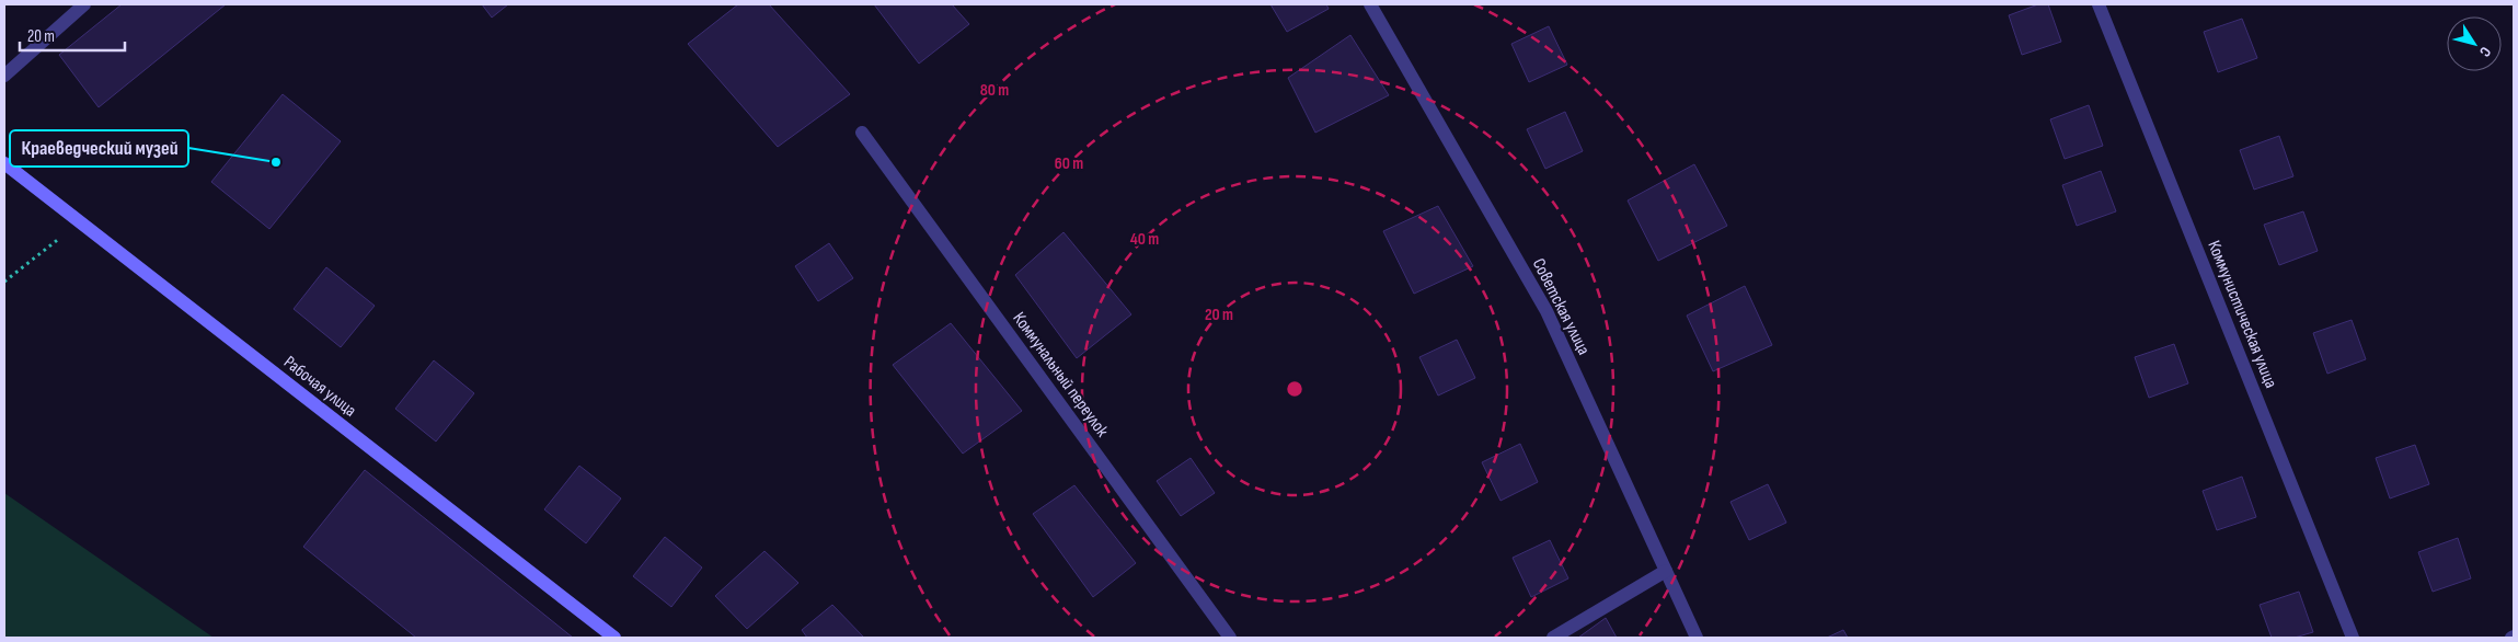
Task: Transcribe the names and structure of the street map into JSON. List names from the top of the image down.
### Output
{
  "streets": {
    "main road": ["Рабочая улица"],
    "street": ["Советская улица", "Коммунистическая улица", "Коммунальный переулок"]
  },
  "places": ["Краеведческий музей"],
  "scale_bar": "20 m",
  "north": "bottom right",
  "rings": [
    "80 m",
    "60 m",
    "40 m",
    "20 m"
  ]
}
